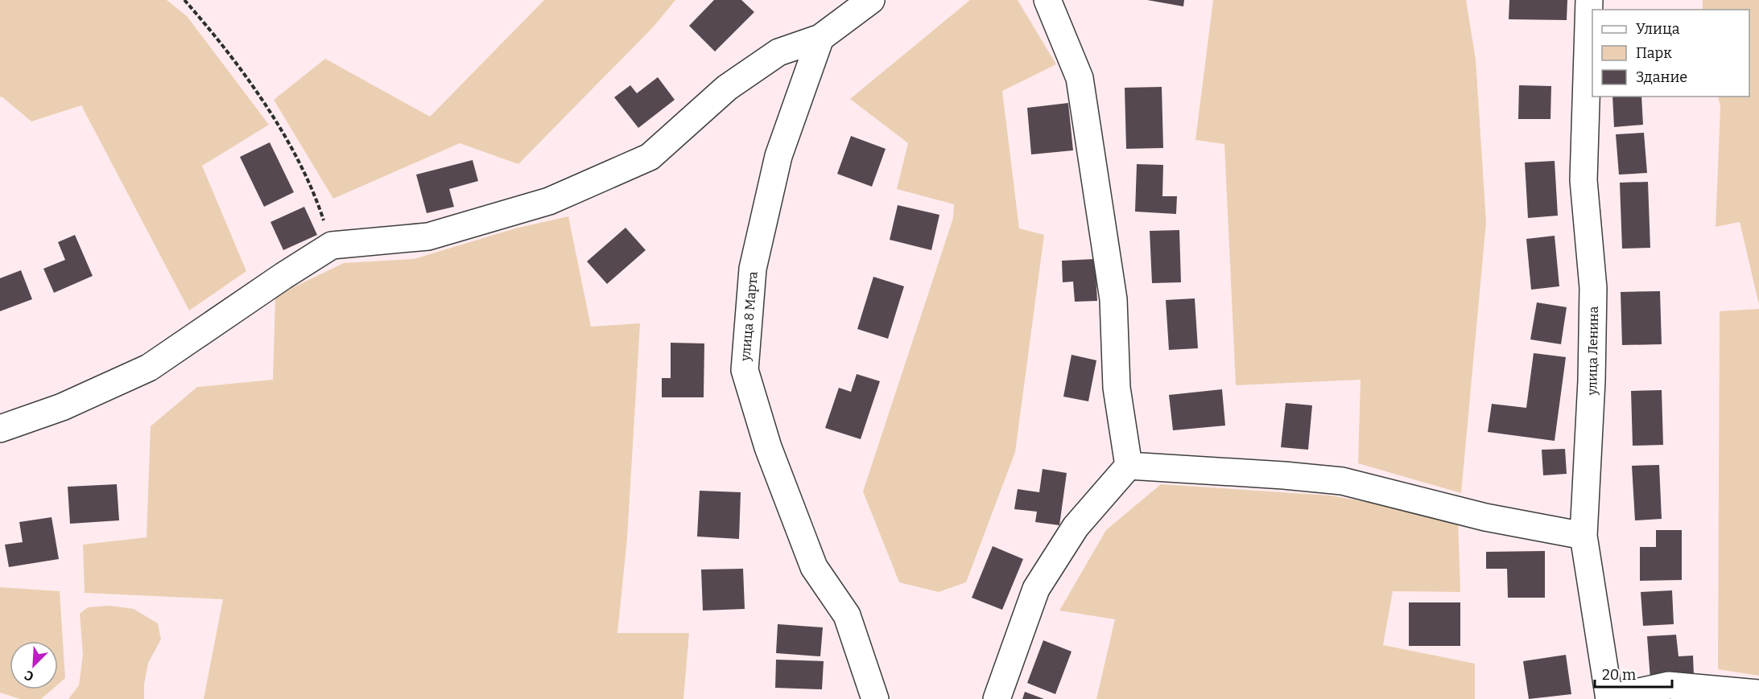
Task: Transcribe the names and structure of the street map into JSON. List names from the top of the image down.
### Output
{
  "streets": {
    "street": ["улица 8 Марта", "улица Ленина"]
  },
  "legend": ["Улица", "Парк", "Здание"],
  "scale_bar": "20 m",
  "north": "bottom left"
}
